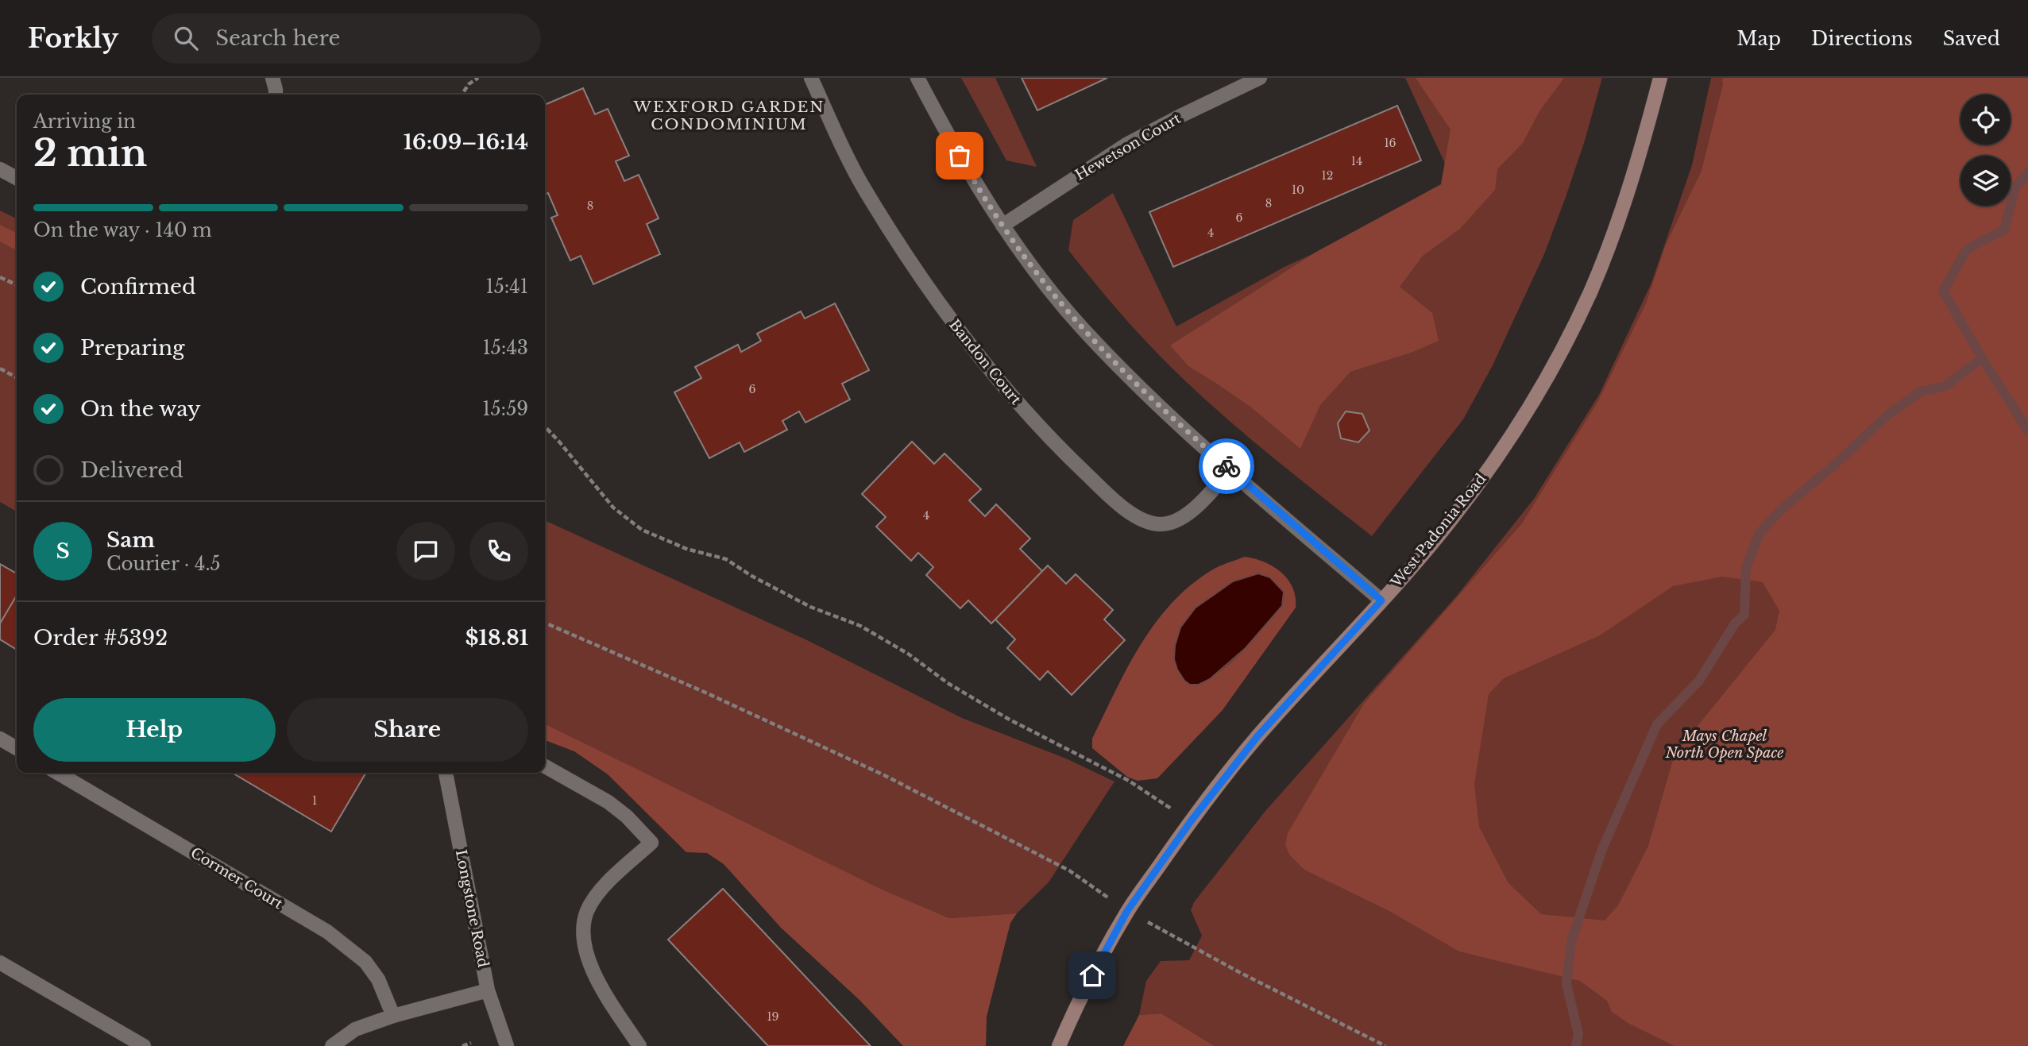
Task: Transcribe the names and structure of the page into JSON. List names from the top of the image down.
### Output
{
  "streets": {
    "main road": ["West Padonia Road"],
    "street": [
      "Hewetson Court",
      "Bandon Court",
      "Cormer Court",
      "Longstone Road"
    ]
  },
  "districts": ["WEXFORD GARDEN CONDOMINIUM"],
  "parks": ["Mays Chapel North Open Space"],
  "house_numbers": [
    "16",
    "14",
    "12",
    "10",
    "8",
    "8",
    "6",
    "4",
    "6",
    "4",
    "1",
    "19"
  ],
  "page": {
    "header": "Forkly",
    "search": "Search here",
    "nav": ["Map", "Directions", "Saved"],
    "heading": ["2 min", "Arriving in", "16:09–16:14"],
    "panel": [
      "Sam",
      "Courier · 4.5",
      "Order #5392",
      "$18.81"
    ],
    "bar": "On the way · 140 m",
    "list": [
      ["Confirmed", "15:41"],
      ["Preparing", "15:43"],
      ["On the way", "15:59"],
      "Delivered"
    ],
    "round": "S",
    "buttons": ["Help", "Share"]
  }
}
